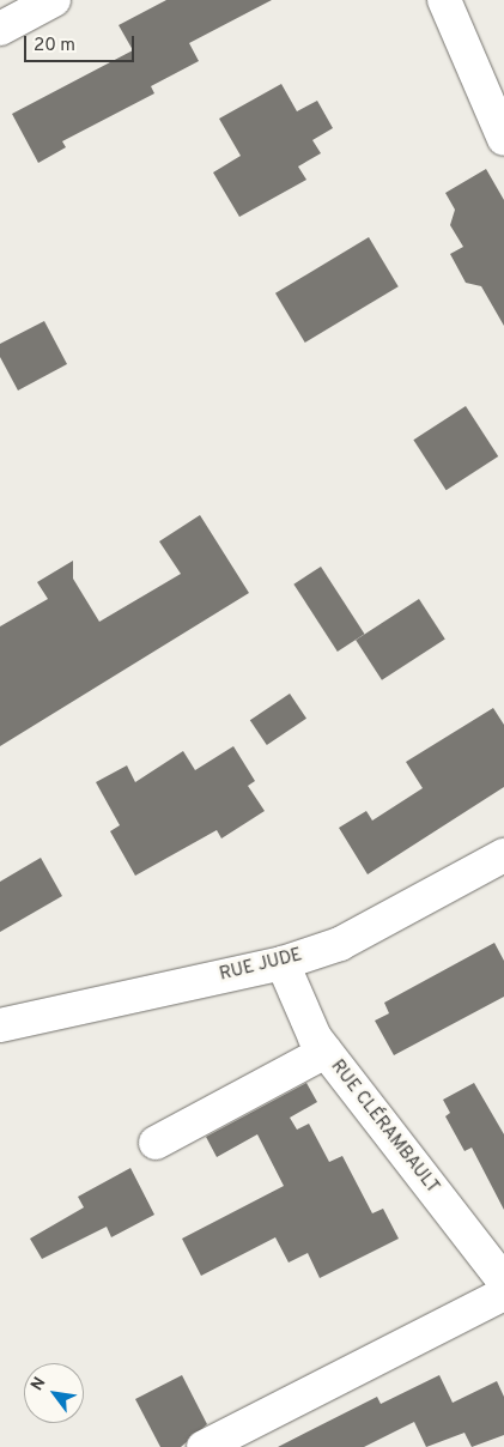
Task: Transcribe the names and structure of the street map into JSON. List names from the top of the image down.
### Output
{
  "streets": {
    "street": ["RUE JUDE", "RUE CLÉRAMBAULT"]
  },
  "crossings": [
    ["RUE JUDE", "RUE CLÉRAMBAULT"]
  ],
  "scale_bar": "20 m",
  "north": "top left"
}
